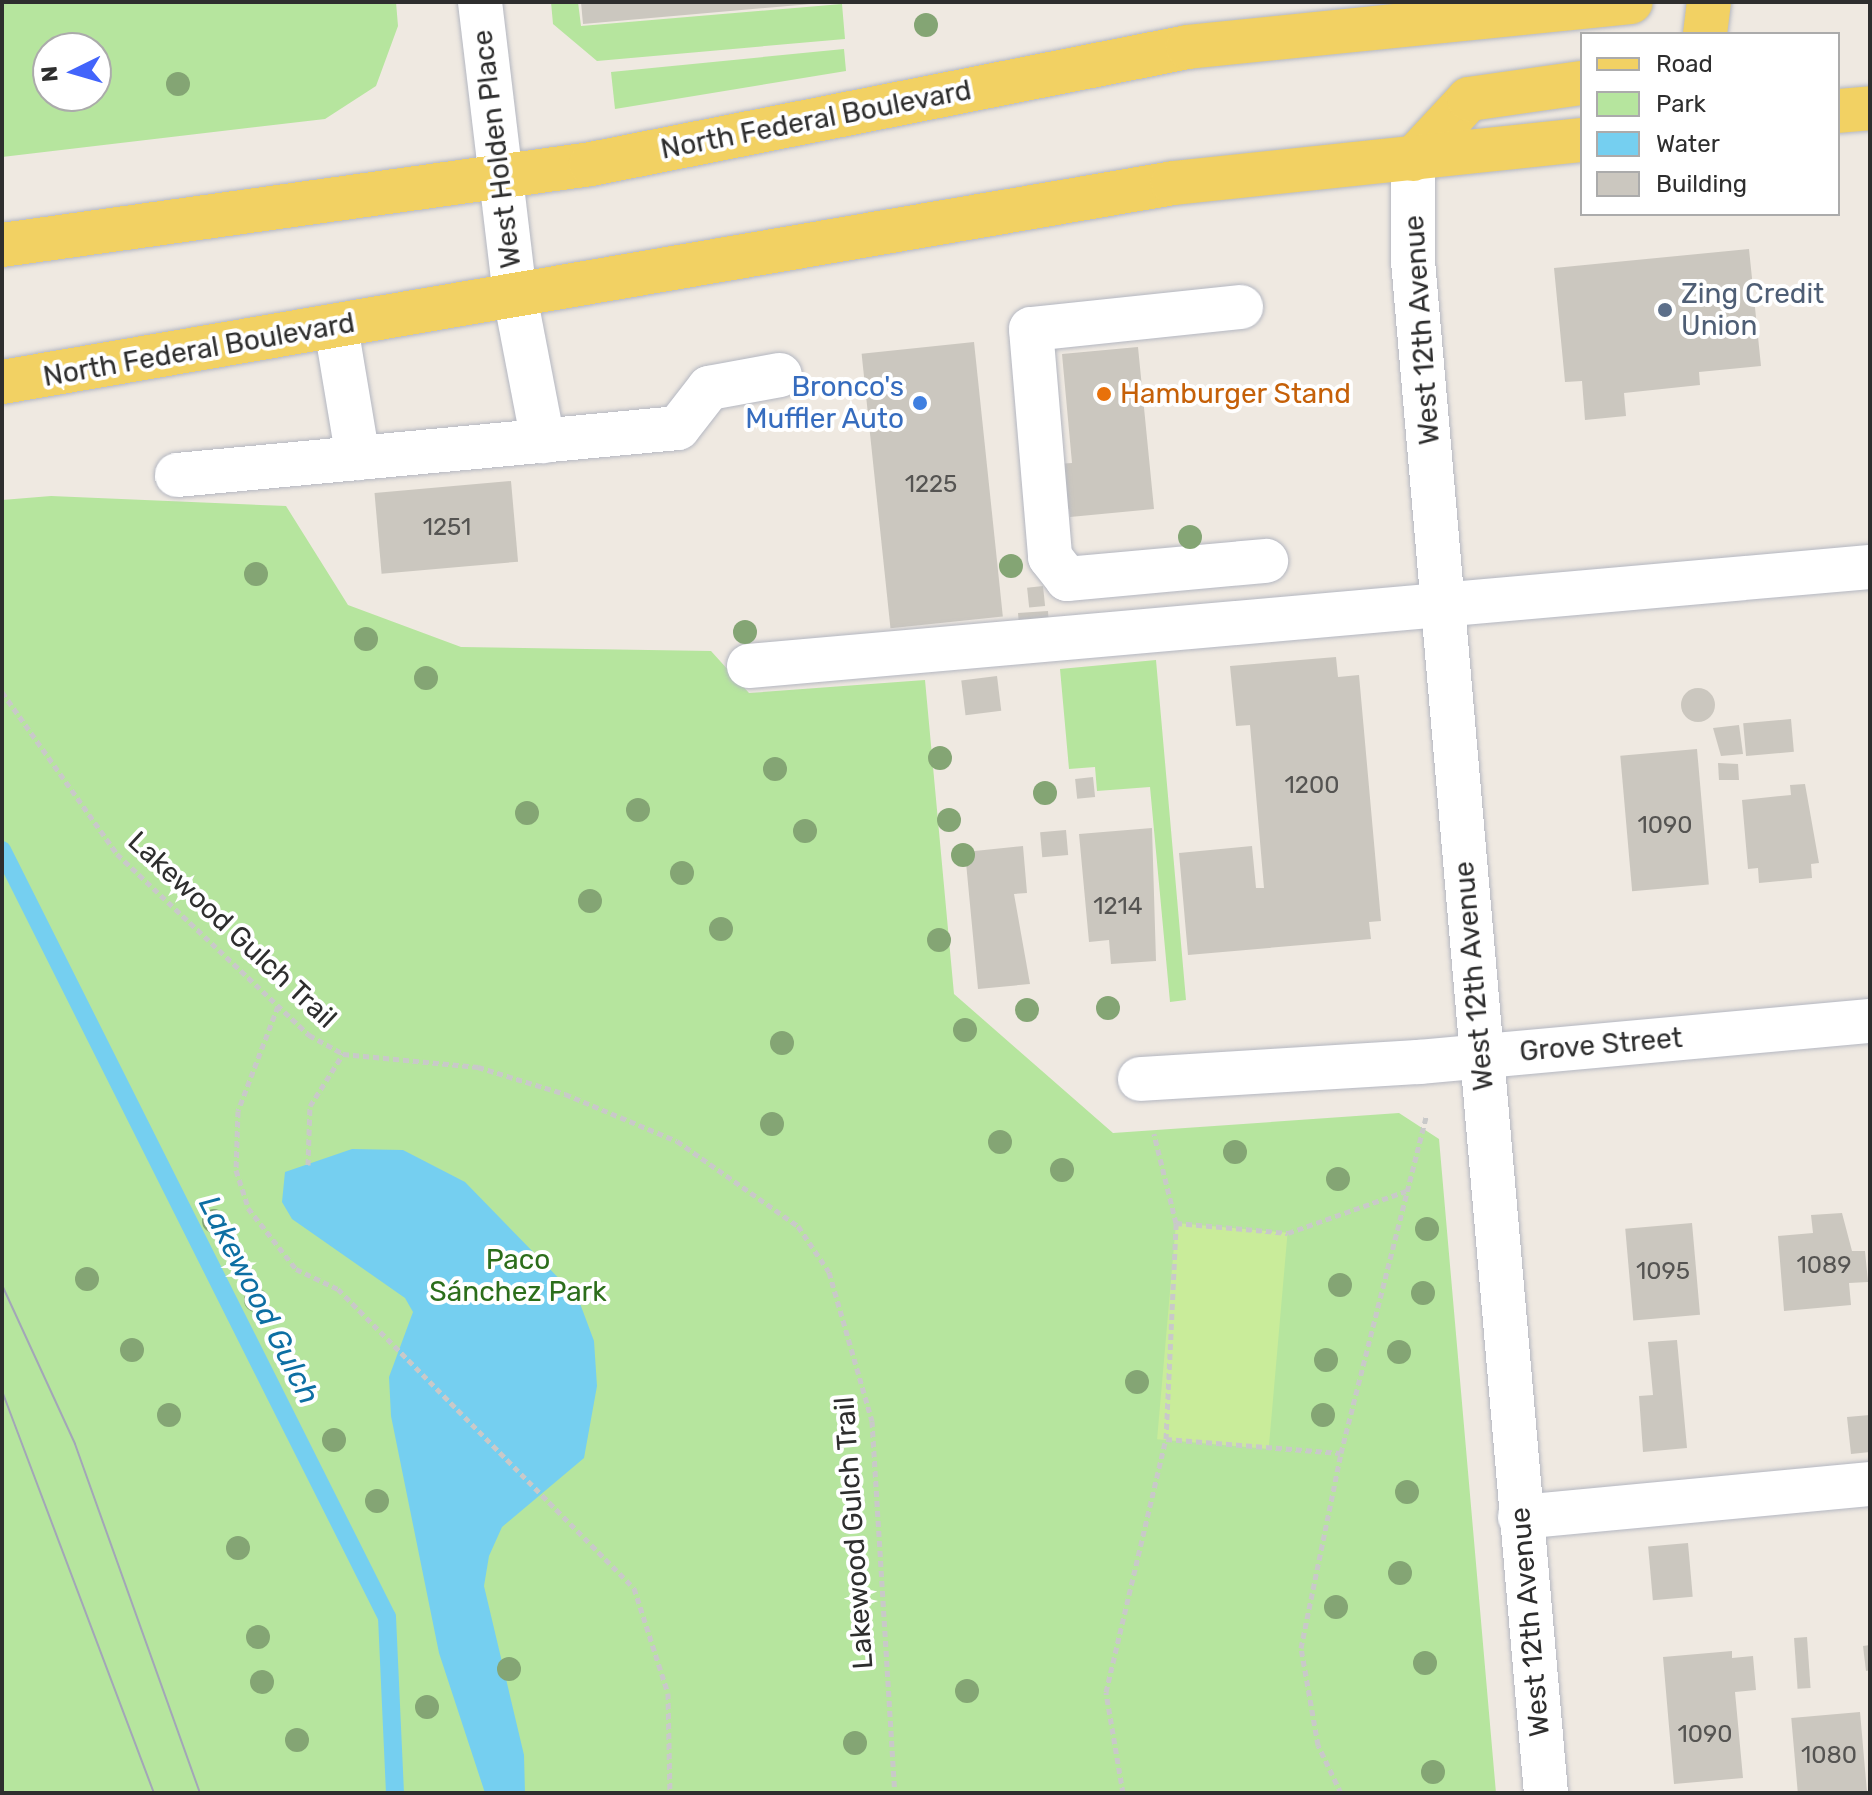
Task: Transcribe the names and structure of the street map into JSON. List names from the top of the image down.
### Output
{
  "streets": {
    "main road": ["North Federal Boulevard"],
    "street": ["West Holden Place", "West 12th Avenue", "Grove Street"],
    "path": ["Lakewood Gulch Trail"]
  },
  "crossings": [
    ["North Federal Boulevard", "West Holden Place"],
    ["North Federal Boulevard", "West 12th Avenue"],
    ["West 12th Avenue", "Grove Street"]
  ],
  "water": ["Lakewood Gulch"],
  "parks": ["Paco Sánchez Park"],
  "places": ["Zing Credit Union", "Hamburger Stand", "Bronco's Muffler Auto"],
  "house_numbers": [
    "1225",
    "1251",
    "1200",
    "1090",
    "1214",
    "1089",
    "1095",
    "1090",
    "1080"
  ],
  "legend": [
    "Road",
    "Park",
    "Water",
    "Building"
  ],
  "north": "left"
}
